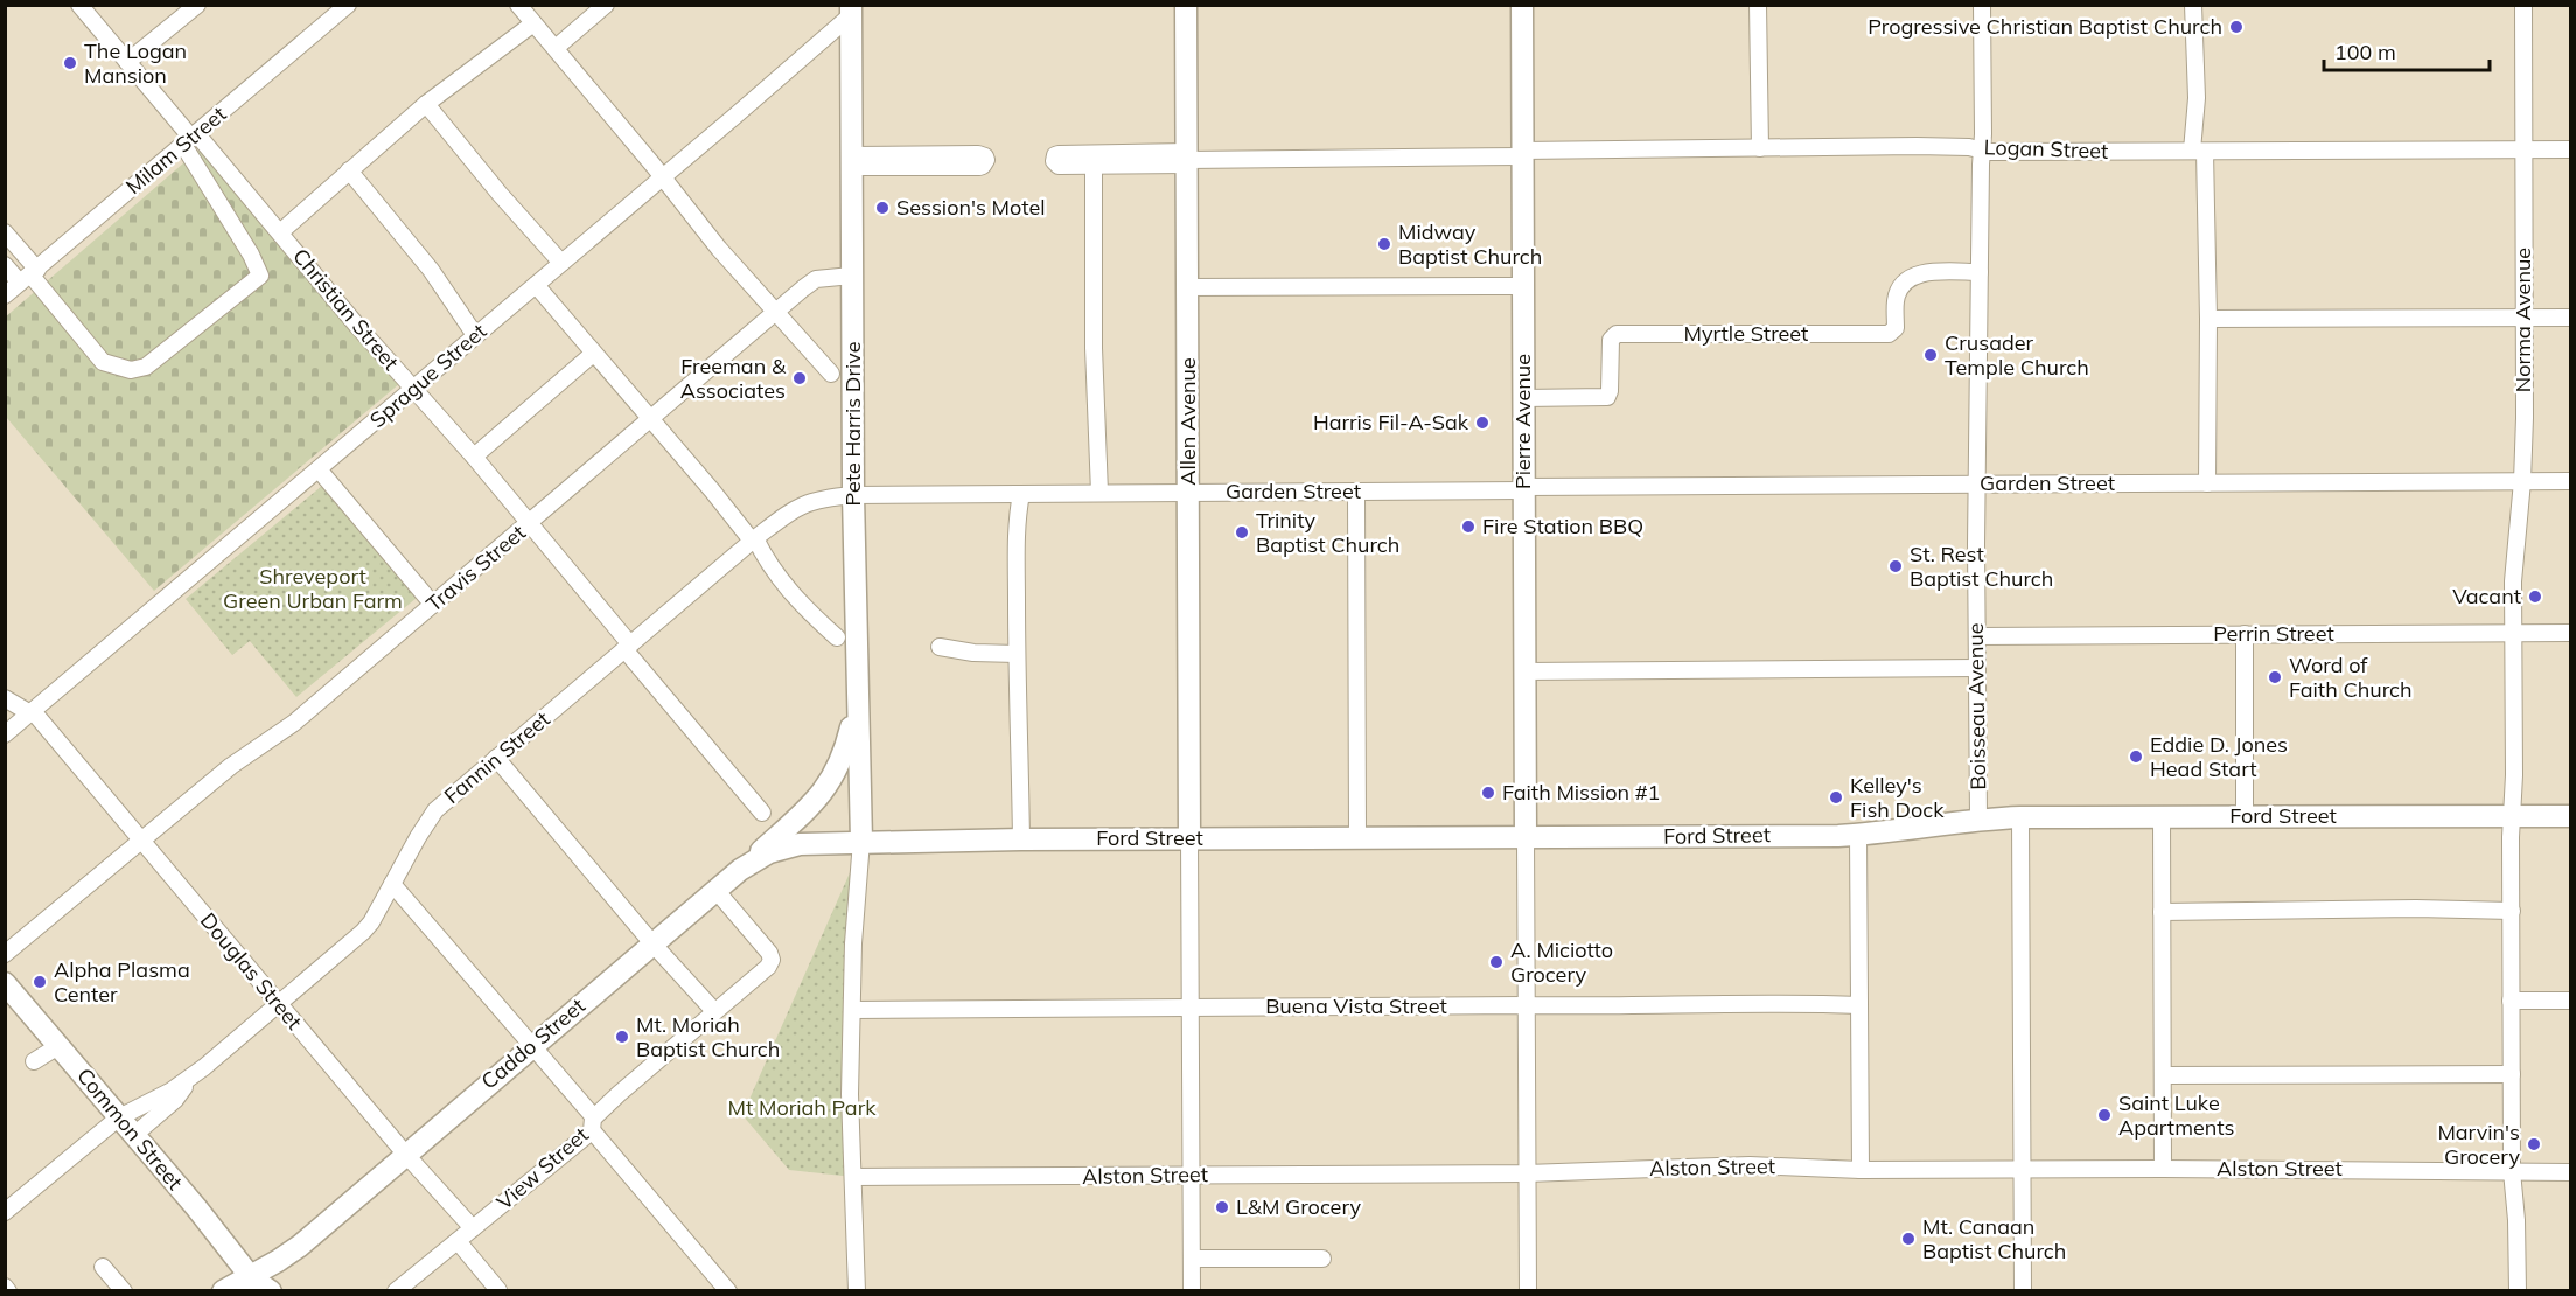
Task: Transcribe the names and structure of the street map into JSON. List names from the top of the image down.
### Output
{
  "streets": {
    "main road": [
      "Allen Avenue",
      "Pierre Avenue",
      "Pete Harris Drive",
      "Ford Street",
      "Caddo Street",
      "Common Street"
    ],
    "street": [
      "Logan Street",
      "Milam Street",
      "Christian Street",
      "Norma Avenue",
      "Myrtle Street",
      "Sprague Street",
      "Garden Street",
      "Travis Street",
      "Perrin Street",
      "Boisseau Avenue",
      "Fannin Street",
      "Douglas Street",
      "Buena Vista Street",
      "Alston Street",
      "View Street"
    ]
  },
  "crossings": [
    ["Logan Street", "Norma Avenue"],
    ["Logan Street", "Allen Avenue"],
    ["Logan Street", "Pierre Avenue"],
    ["Logan Street", "Boisseau Avenue"],
    ["Milam Street", "Christian Street"],
    ["Christian Street", "Sprague Street"],
    ["Christian Street", "Travis Street"],
    ["Christian Street", "Fannin Street"],
    ["Norma Avenue", "Garden Street"],
    ["Norma Avenue", "Perrin Street"],
    ["Norma Avenue", "Ford Street"],
    ["Norma Avenue", "Alston Street"],
    ["Myrtle Street", "Pierre Avenue"],
    ["Myrtle Street", "Boisseau Avenue"],
    ["Sprague Street", "Pete Harris Drive"],
    ["Sprague Street", "Douglas Street"],
    ["Allen Avenue", "Garden Street"],
    ["Allen Avenue", "Ford Street"],
    ["Pierre Avenue", "Garden Street"],
    ["Pierre Avenue", "Ford Street"],
    ["Pete Harris Drive", "Garden Street"],
    ["Pete Harris Drive", "Travis Street"],
    ["Pete Harris Drive", "Fannin Street"],
    ["Pete Harris Drive", "Ford Street"],
    ["Pete Harris Drive", "Caddo Street"],
    ["Garden Street", "Boisseau Avenue"],
    ["Garden Street", "Fannin Street"],
    ["Travis Street", "Douglas Street"],
    ["Perrin Street", "Boisseau Avenue"],
    ["Boisseau Avenue", "Ford Street"],
    ["Fannin Street", "Douglas Street"],
    ["Fannin Street", "Common Street"],
    ["Ford Street", "Caddo Street"],
    ["Douglas Street", "Caddo Street"],
    ["Douglas Street", "View Street"],
    ["Caddo Street", "Common Street"],
    ["Caddo Street", "View Street"]
  ],
  "parks": ["Shreveport Green Urban Farm", "Mt Moriah Park"],
  "places": [
    "Progressive Christian Baptist Church",
    "The Logan Mansion",
    "Session's Motel",
    "Midway Baptist Church",
    "Crusader Temple Church",
    "Freeman & Associates",
    "Harris Fil-A-Sak",
    "Fire Station BBQ",
    "Trinity Baptist Church",
    "St. Rest Baptist Church",
    "Vacant",
    "Word of Faith Church",
    "Eddie D. Jones Head Start",
    "Faith Mission #1",
    "Kelley's Fish Dock",
    "A. Miciotto Grocery",
    "Alpha Plasma Center",
    "Mt. Moriah Baptist Church",
    "Saint Luke Apartments",
    "Marvin's Grocery",
    "L&M Grocery",
    "Mt. Canaan Baptist Church"
  ],
  "scale_bar": "100 m"
}
